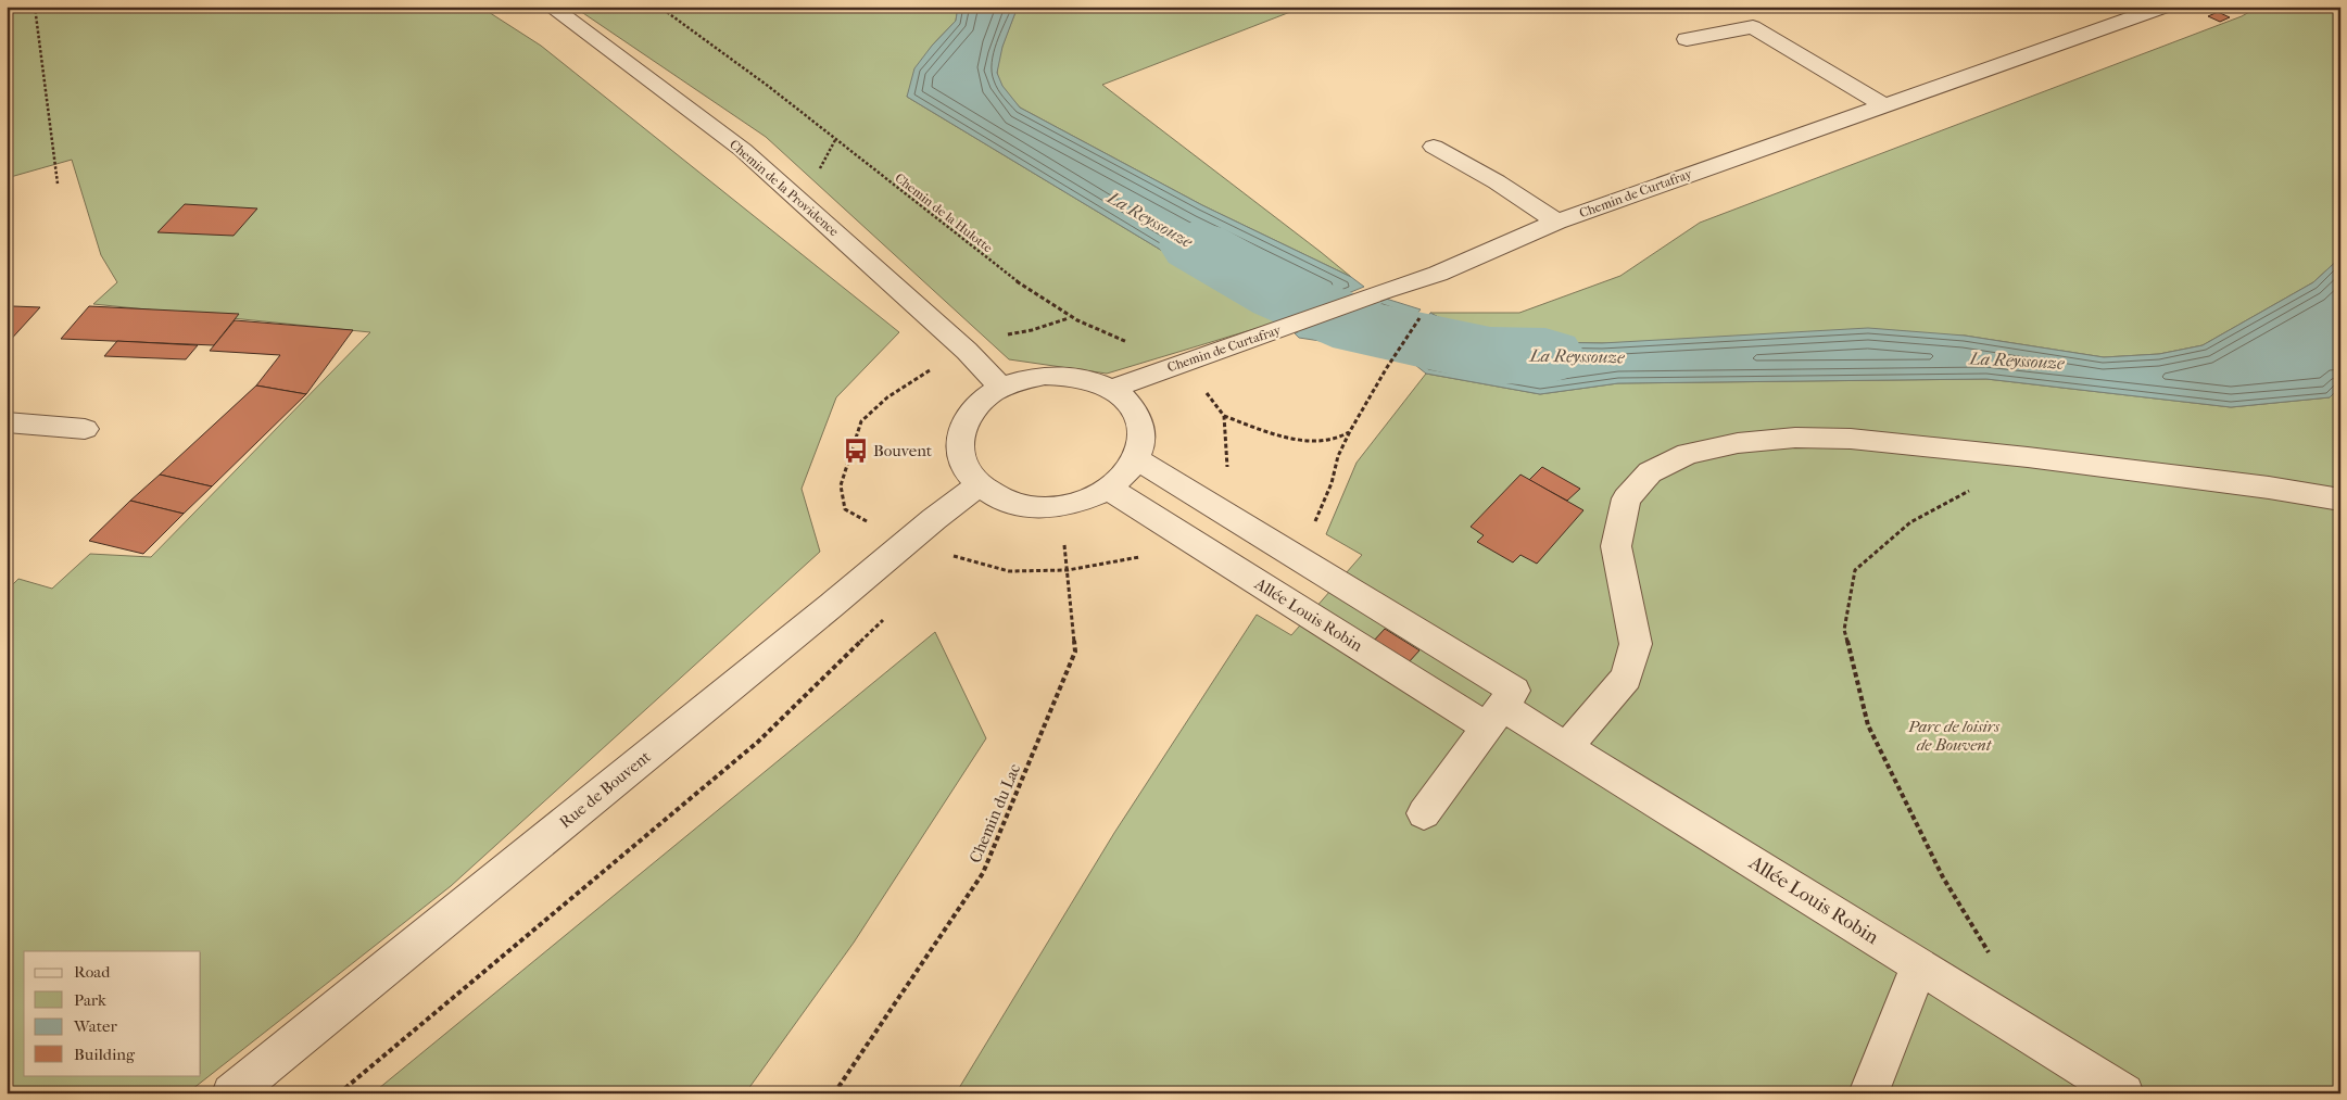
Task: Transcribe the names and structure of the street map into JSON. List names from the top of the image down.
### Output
{
  "streets": {
    "street": [
      "Chemin de la Providence",
      "Chemin de Curtafray",
      "Allée Louis Robin",
      "Rue de Bouvent"
    ],
    "path": ["Chemin de la Hulotte", "Chemin du Lac"]
  },
  "crossings": [
    ["Chemin de la Providence", "Chemin de Curtafray"],
    ["Chemin de la Providence", "Allée Louis Robin"],
    ["Chemin de la Providence", "Rue de Bouvent"],
    ["Chemin de la Providence", "Chemin du Lac"],
    ["Chemin de Curtafray", "Chemin de la Hulotte"],
    ["Chemin de Curtafray", "Allée Louis Robin"],
    ["Chemin de Curtafray", "Rue de Bouvent"],
    ["Chemin de Curtafray", "Chemin du Lac"],
    ["Allée Louis Robin", "Rue de Bouvent"],
    ["Allée Louis Robin", "Chemin du Lac"],
    ["Rue de Bouvent", "Chemin du Lac"]
  ],
  "water": ["La Reyssouze"],
  "parks": ["Parc de loisirs de Bouvent"],
  "places": {
    "bus stop": ["Bouvent"]
  },
  "legend": [
    "Road",
    "Park",
    "Water",
    "Building"
  ]
}
